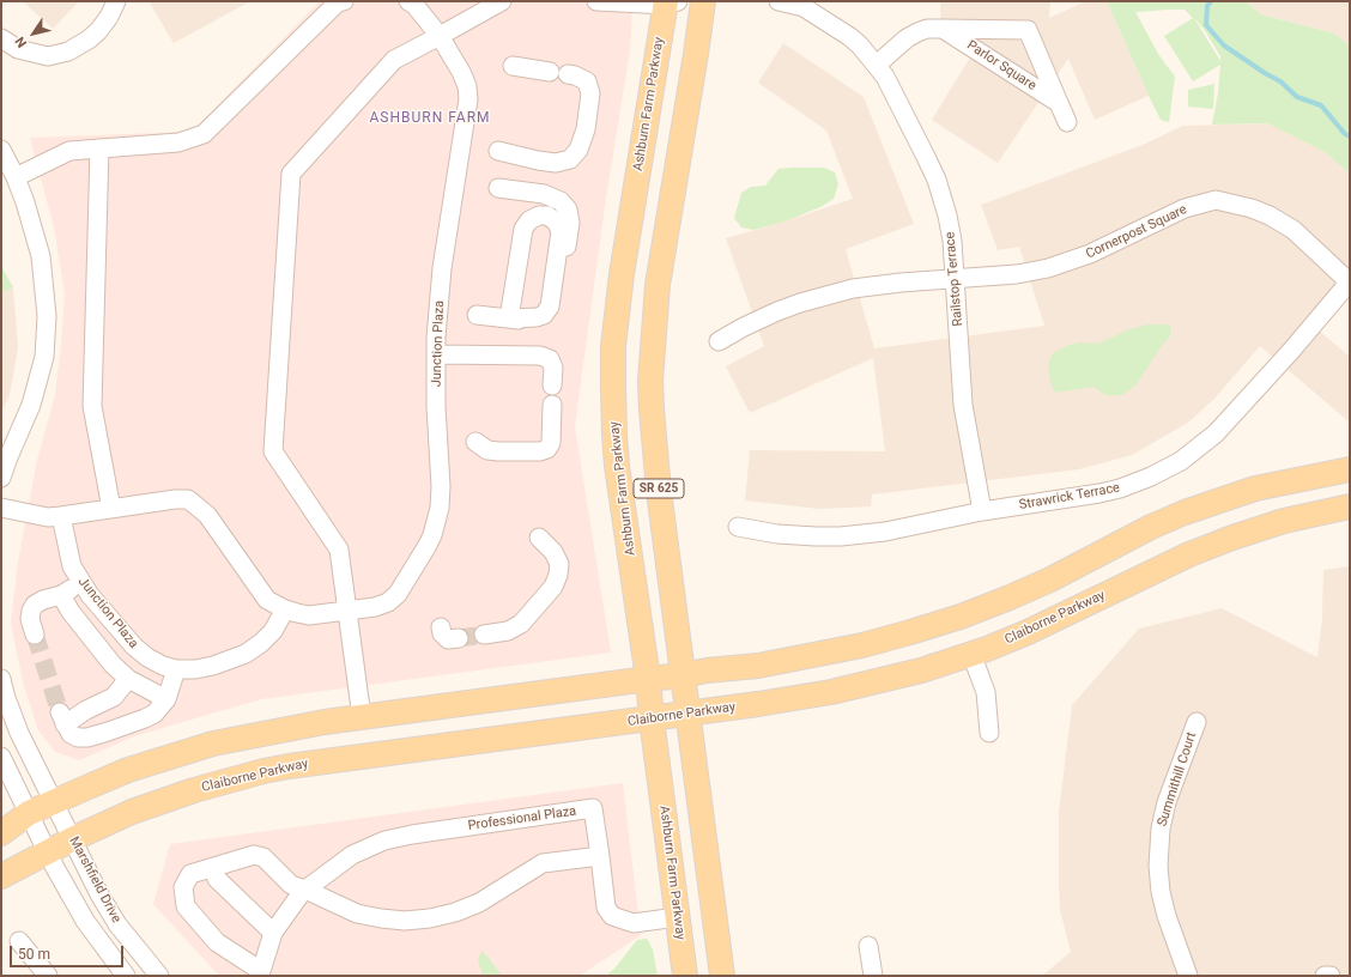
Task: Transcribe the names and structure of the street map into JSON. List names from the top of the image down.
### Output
{
  "streets": {
    "main road": ["Ashburn Farm Parkway", "SR 625", "Claiborne Parkway"],
    "street": [
      "Parlor Square",
      "Cornerpost Square",
      "Railstop Terrace",
      "Junction Plaza",
      "Strawrick Terrace",
      "Summithill Court",
      "Professional Plaza",
      "Marshfield Drive"
    ]
  },
  "crossings": [
    ["Parlor Square", "Railstop Terrace"],
    ["Ashburn Farm Parkway", "Claiborne Parkway"],
    ["Cornerpost Square", "Railstop Terrace"],
    ["Cornerpost Square", "Strawrick Terrace"],
    ["Railstop Terrace", "Strawrick Terrace"],
    ["SR 625", "Claiborne Parkway"],
    ["Claiborne Parkway", "Marshfield Drive"]
  ],
  "districts": ["ASHBURN FARM"],
  "scale_bar": "50 m",
  "north": "bottom left"
}
